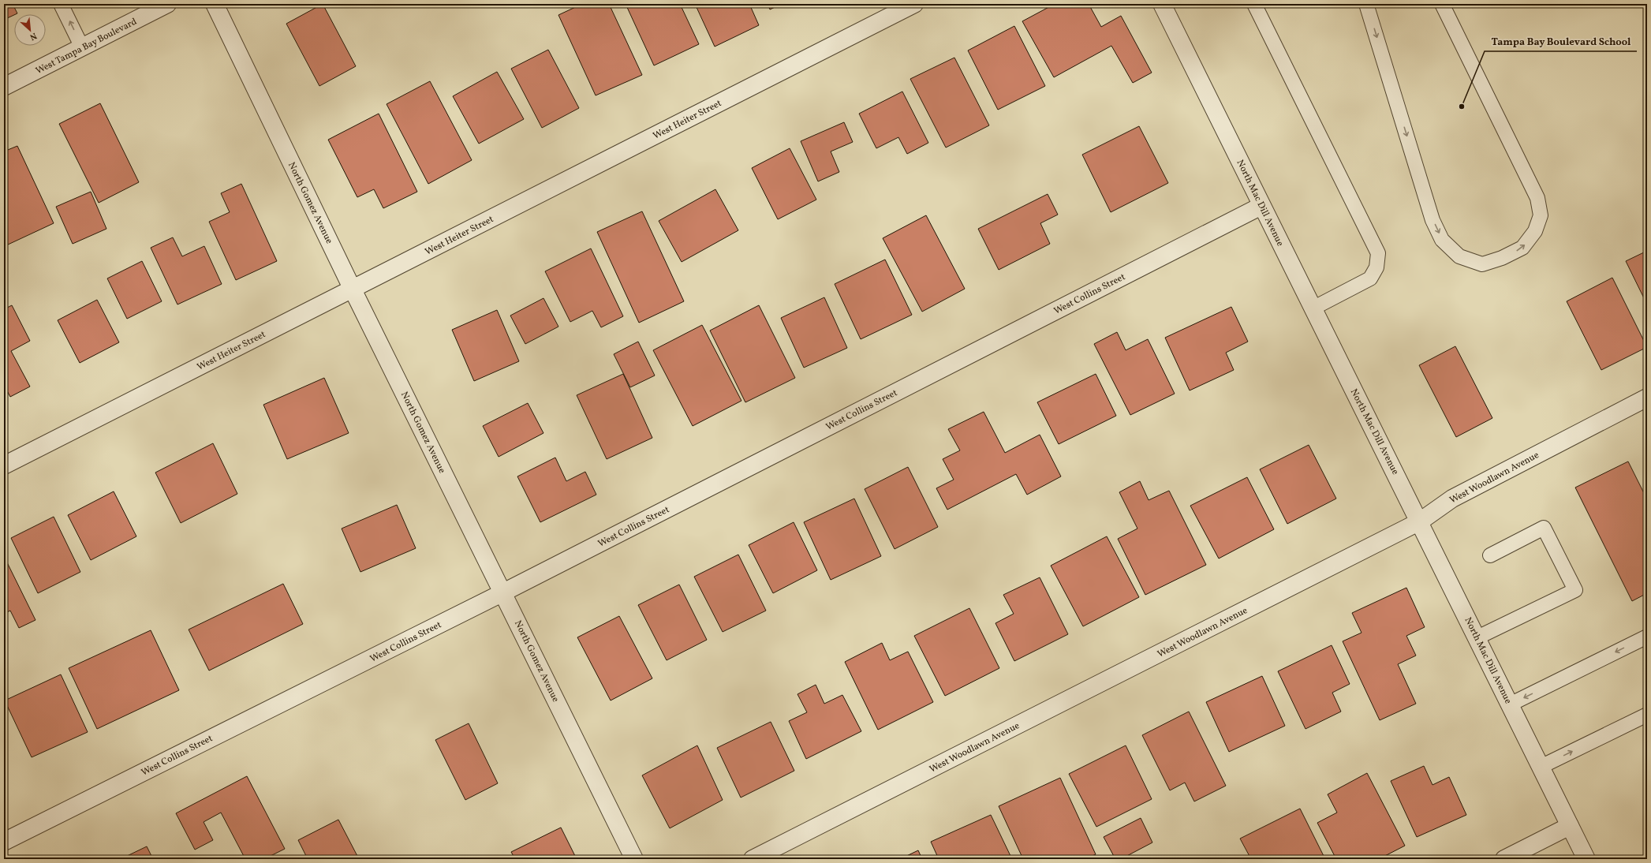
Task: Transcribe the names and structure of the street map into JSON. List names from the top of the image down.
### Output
{
  "streets": {
    "street": [
      "West Tampa Bay Boulevard",
      "West Heiter Street",
      "North Gomez Avenue",
      "North Mac Dill Avenue",
      "West Collins Street",
      "West Woodlawn Avenue"
    ]
  },
  "crossings": [
    ["West Heiter Street", "North Gomez Avenue"],
    ["North Gomez Avenue", "West Collins Street"],
    ["North Mac Dill Avenue", "West Collins Street"],
    ["North Mac Dill Avenue", "West Woodlawn Avenue"]
  ],
  "places": ["Tampa Bay Boulevard School"],
  "north": "bottom right"
}
